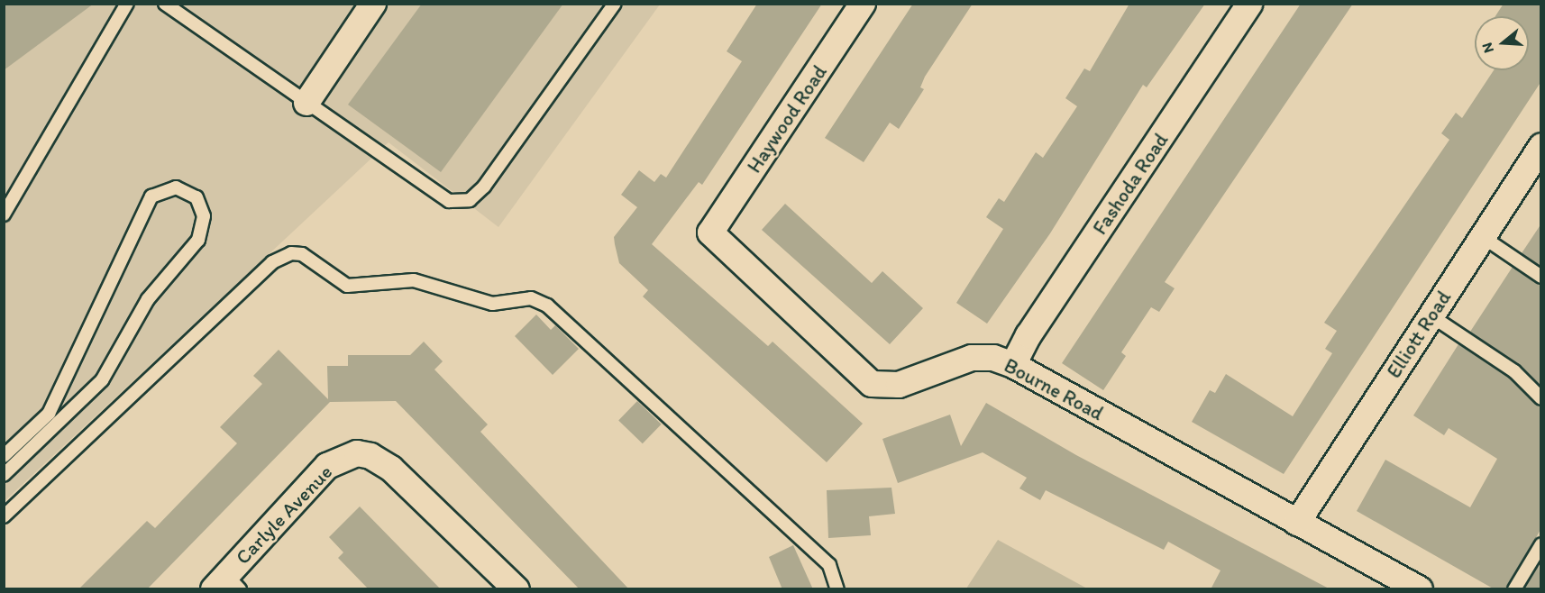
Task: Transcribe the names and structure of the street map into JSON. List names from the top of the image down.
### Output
{
  "streets": {
    "street": [
      "Haywood Road",
      "Fashoda Road",
      "Elliott Road",
      "Bourne Road",
      "Carlyle Avenue"
    ]
  },
  "crossings": [
    ["Haywood Road", "Bourne Road"],
    ["Fashoda Road", "Bourne Road"],
    ["Elliott Road", "Bourne Road"]
  ],
  "north": "left"
}
